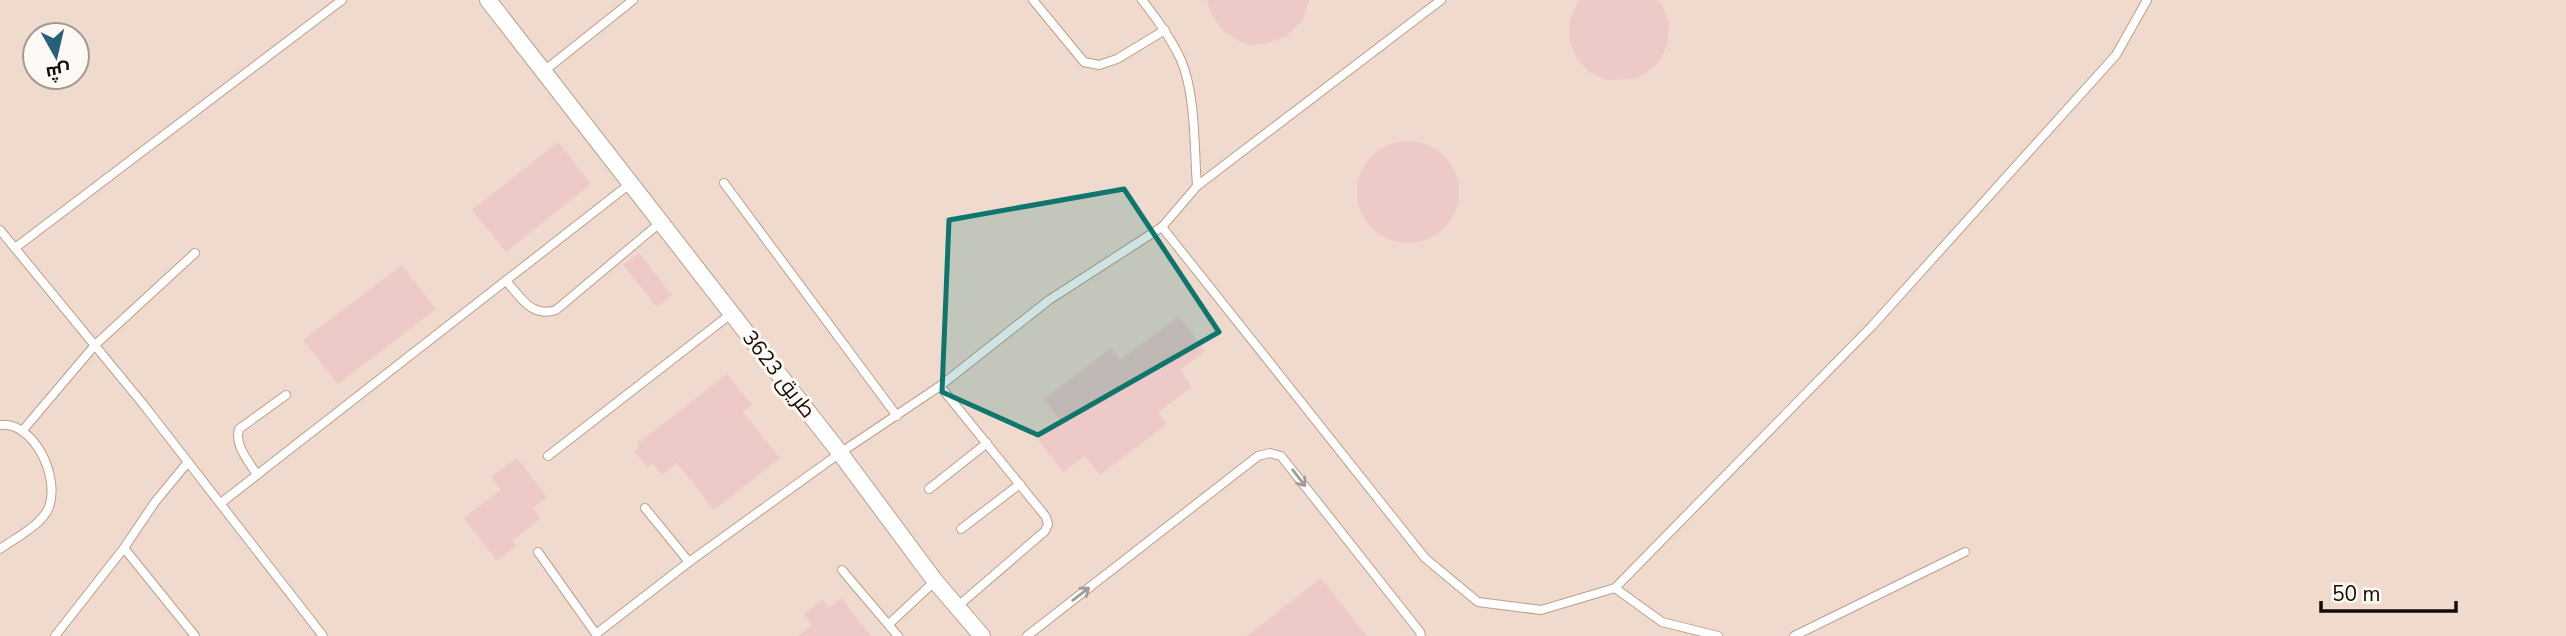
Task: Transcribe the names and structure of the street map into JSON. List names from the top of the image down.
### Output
{
  "streets": {
    "street": ["طريق 3623"]
  },
  "scale_bar": "50 m",
  "north": "bottom"
}
